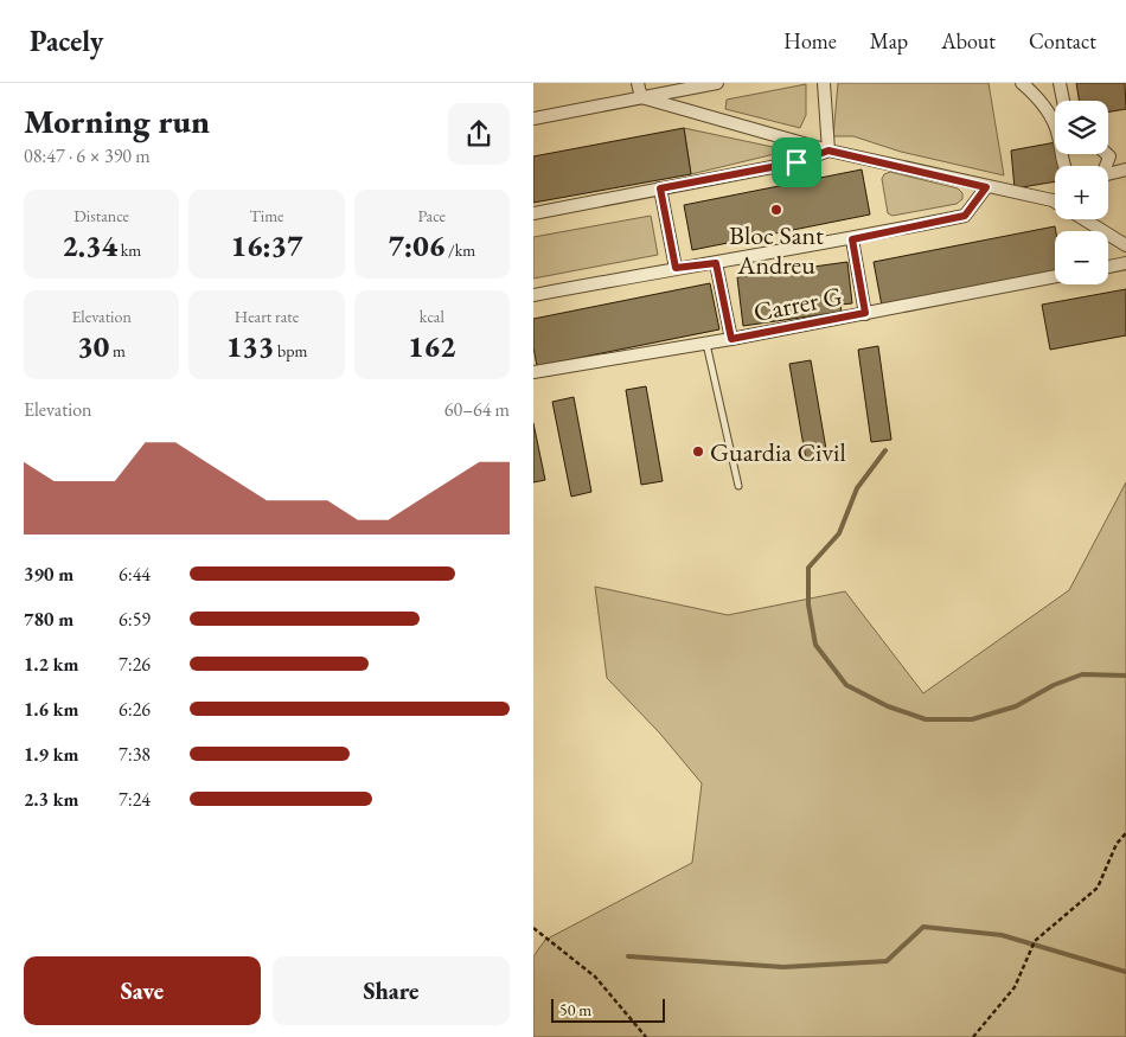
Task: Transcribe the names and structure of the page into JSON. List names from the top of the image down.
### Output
{
  "streets": {
    "street": ["Carrer G"]
  },
  "places": ["Bloc Sant Andreu", "Guardia Civil"],
  "scale_bar": "50 m",
  "page": {
    "header": "Pacely",
    "nav": [
      "Home",
      "Map",
      "About",
      "Contact"
    ],
    "heading": ["Morning run", "08:47 · 6 × 390 m"],
    "map_buttons": ["+", "−"],
    "stats": [
      ["Distance", "2.34 km"],
      ["Time", "16:37"],
      ["Pace", "7:06 /km"],
      ["Elevation", "30 m"],
      ["Heart rate", "133 bpm"],
      ["kcal", "162"]
    ],
    "chart": ["Elevation", "60–64 m"],
    "list": [
      {
        "name": "390 m",
        "note": "6:44"
      },
      {
        "name": "780 m",
        "note": "6:59"
      },
      {
        "name": "1.2 km",
        "note": "7:26"
      },
      {
        "name": "1.6 km",
        "note": "6:26"
      },
      {
        "name": "1.9 km",
        "note": "7:38"
      },
      {
        "name": "2.3 km",
        "note": "7:24"
      }
    ],
    "buttons": ["Save", "Share"],
    "scale": "50 m"
  }
}
